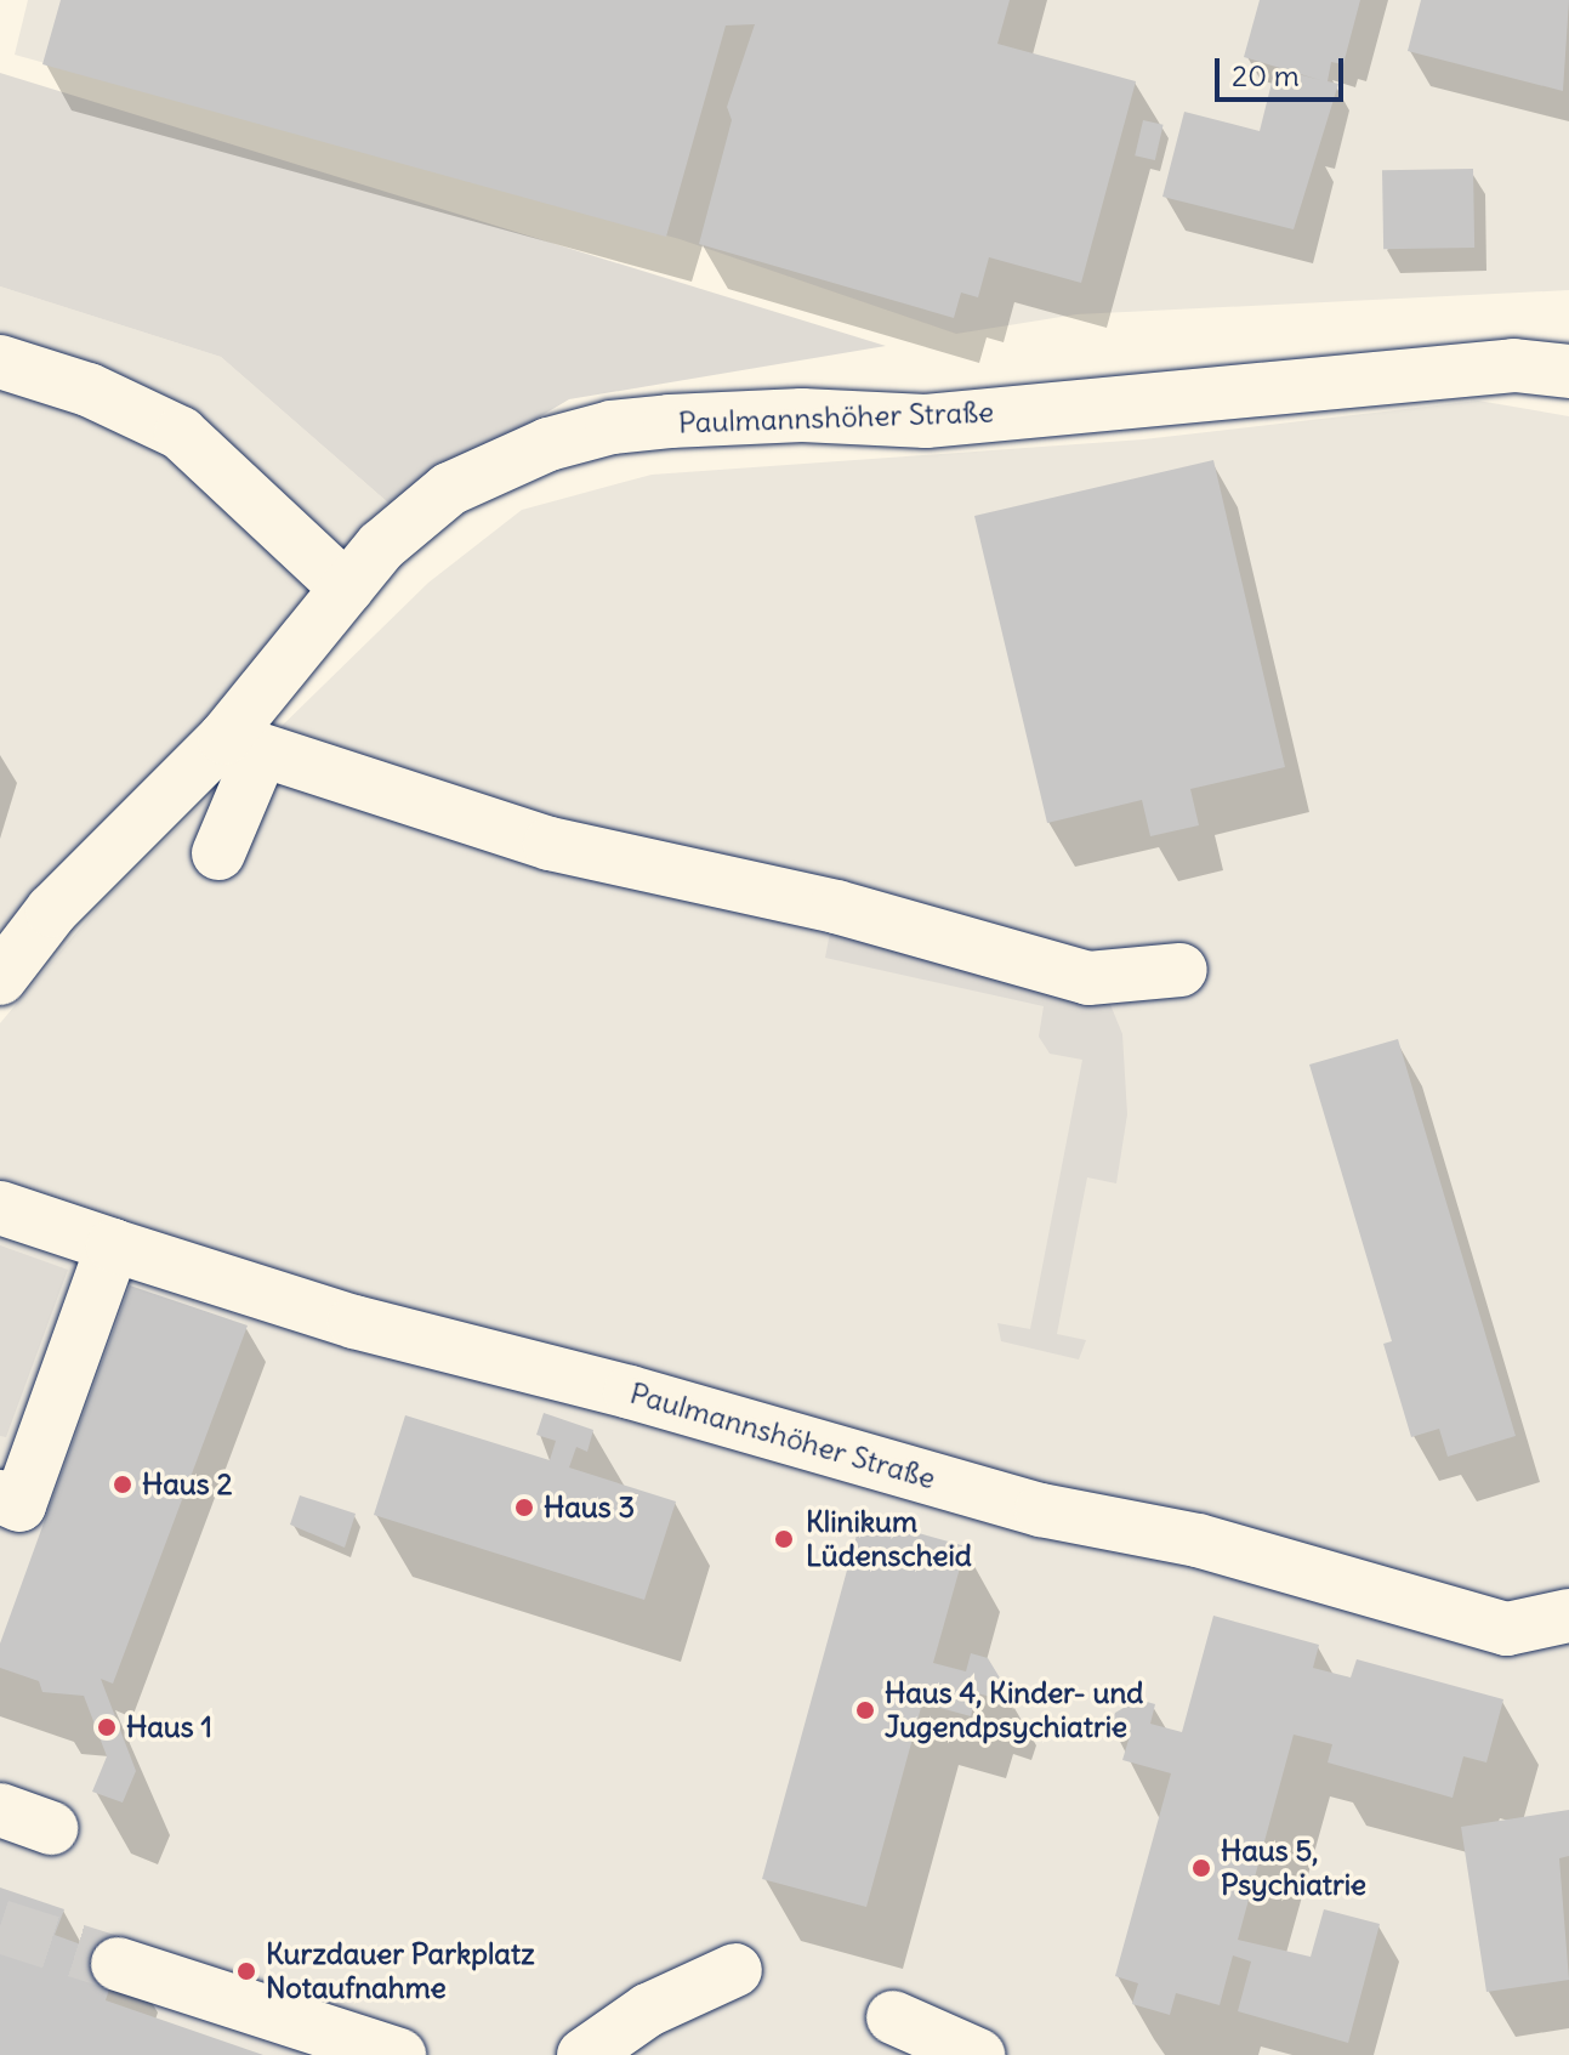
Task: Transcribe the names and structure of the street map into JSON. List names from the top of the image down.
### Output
{
  "streets": {
    "street": ["Paulmannshöher Straße"]
  },
  "places": [
    "Haus 2",
    "Haus 3",
    "Klinikum Lüdenscheid",
    "Haus 4, Kinder- und Jugendpsychiatrie",
    "Haus 1",
    "Haus 5, Psychiatrie",
    "Kurzdauer Parkplatz Notaufnahme"
  ],
  "scale_bar": "20 m"
}
